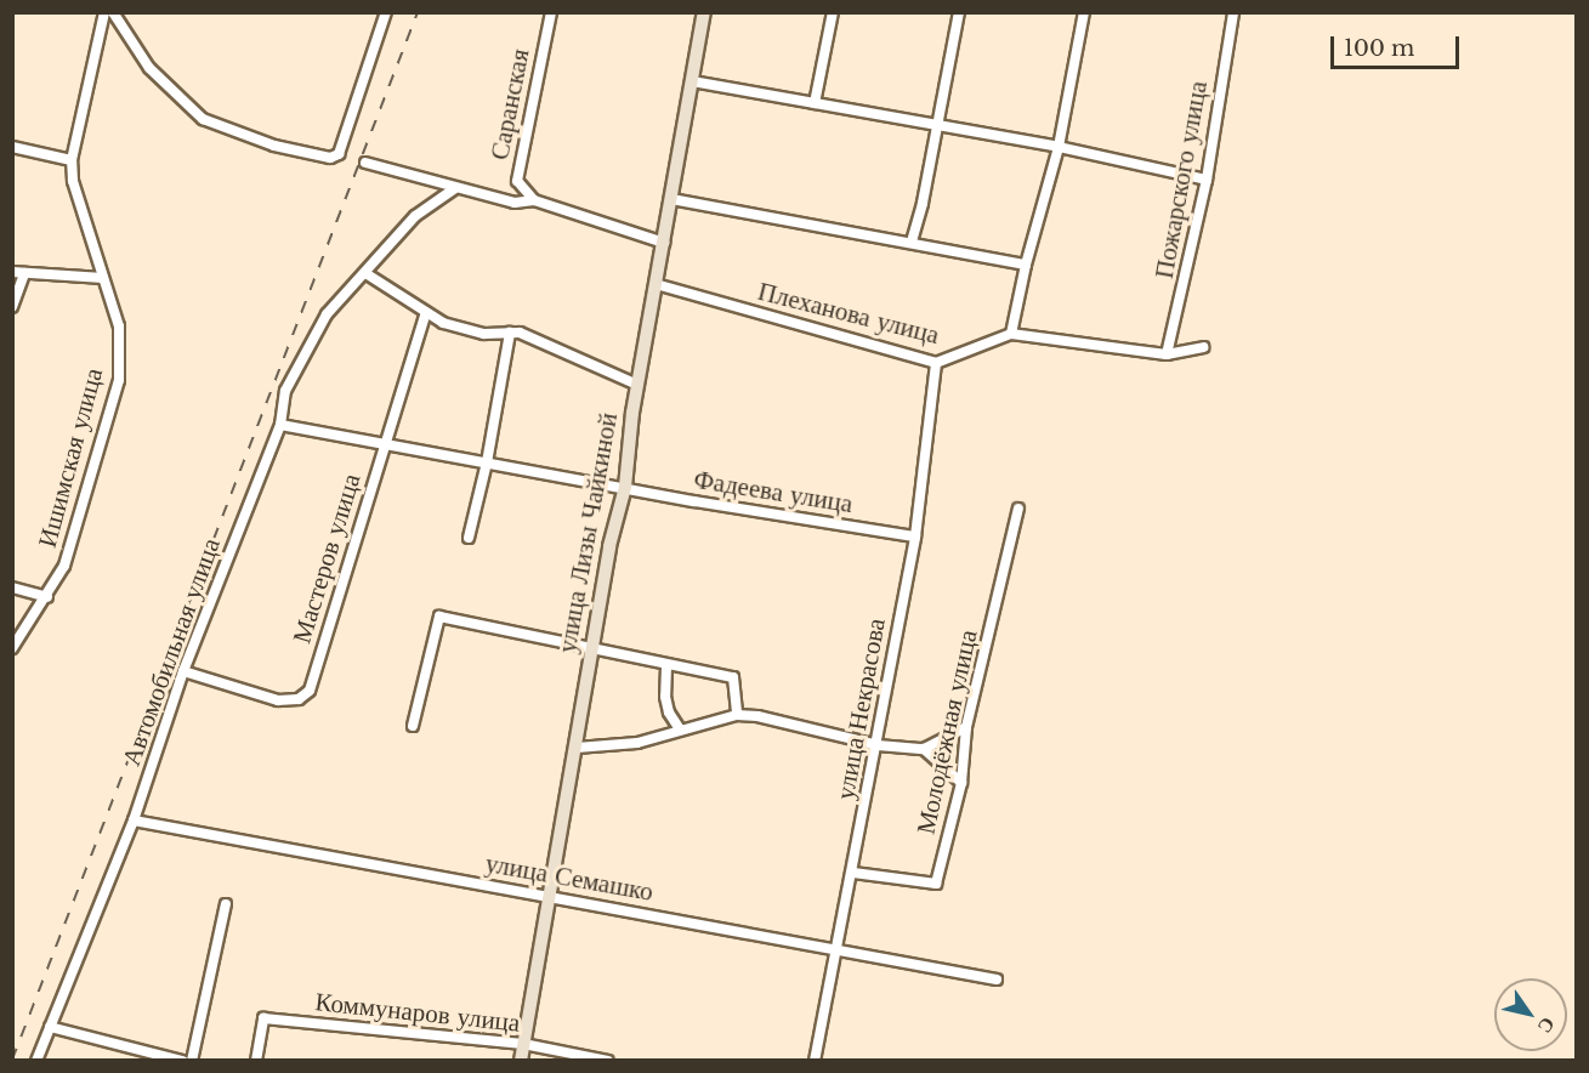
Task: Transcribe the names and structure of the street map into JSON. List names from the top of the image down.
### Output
{
  "streets": {
    "street": [
      "Саранская",
      "Пожарского улица",
      "Плеханова улица",
      "Ишимская улица",
      "Фадеева улица",
      "улица Лизы Чайкиной",
      "Мастеров улица",
      "Автомобильная улица",
      "улица Некрасова",
      "Молодёжная улица",
      "улица Семашко",
      "Коммунаров улица"
    ]
  },
  "crossings": [
    ["Пожарского улица", "Плеханова улица"],
    ["Плеханова улица", "улица Лизы Чайкиной"],
    ["Плеханова улица", "улица Некрасова"],
    ["Фадеева улица", "улица Лизы Чайкиной"],
    ["Фадеева улица", "Мастеров улица"],
    ["Фадеева улица", "Автомобильная улица"],
    ["Фадеева улица", "улица Некрасова"],
    ["улица Лизы Чайкиной", "улица Семашко"],
    ["улица Лизы Чайкиной", "Коммунаров улица"],
    ["Мастеров улица", "Автомобильная улица"],
    ["Автомобильная улица", "улица Семашко"],
    ["улица Некрасова", "Молодёжная улица"],
    ["улица Некрасова", "улица Семашко"]
  ],
  "scale_bar": "100 m",
  "north": "bottom right"
}
